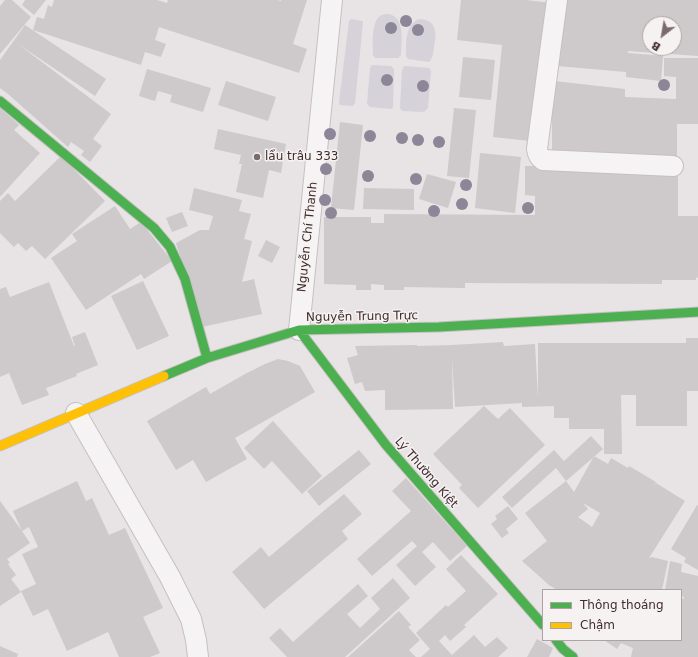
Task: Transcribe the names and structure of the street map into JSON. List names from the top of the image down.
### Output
{
  "streets": {
    "street": ["Nguyễn Chí Thanh", "Nguyễn Trung Trực", "Lý Thường Kiệt"]
  },
  "crossings": [
    ["Nguyễn Chí Thanh", "Nguyễn Trung Trực"],
    ["Nguyễn Chí Thanh", "Lý Thường Kiệt"],
    ["Nguyễn Trung Trực", "Lý Thường Kiệt"]
  ],
  "places": ["lẩu trâu 333"],
  "legend": ["Thông thoáng", "Chậm"],
  "north": "bottom left"
}
